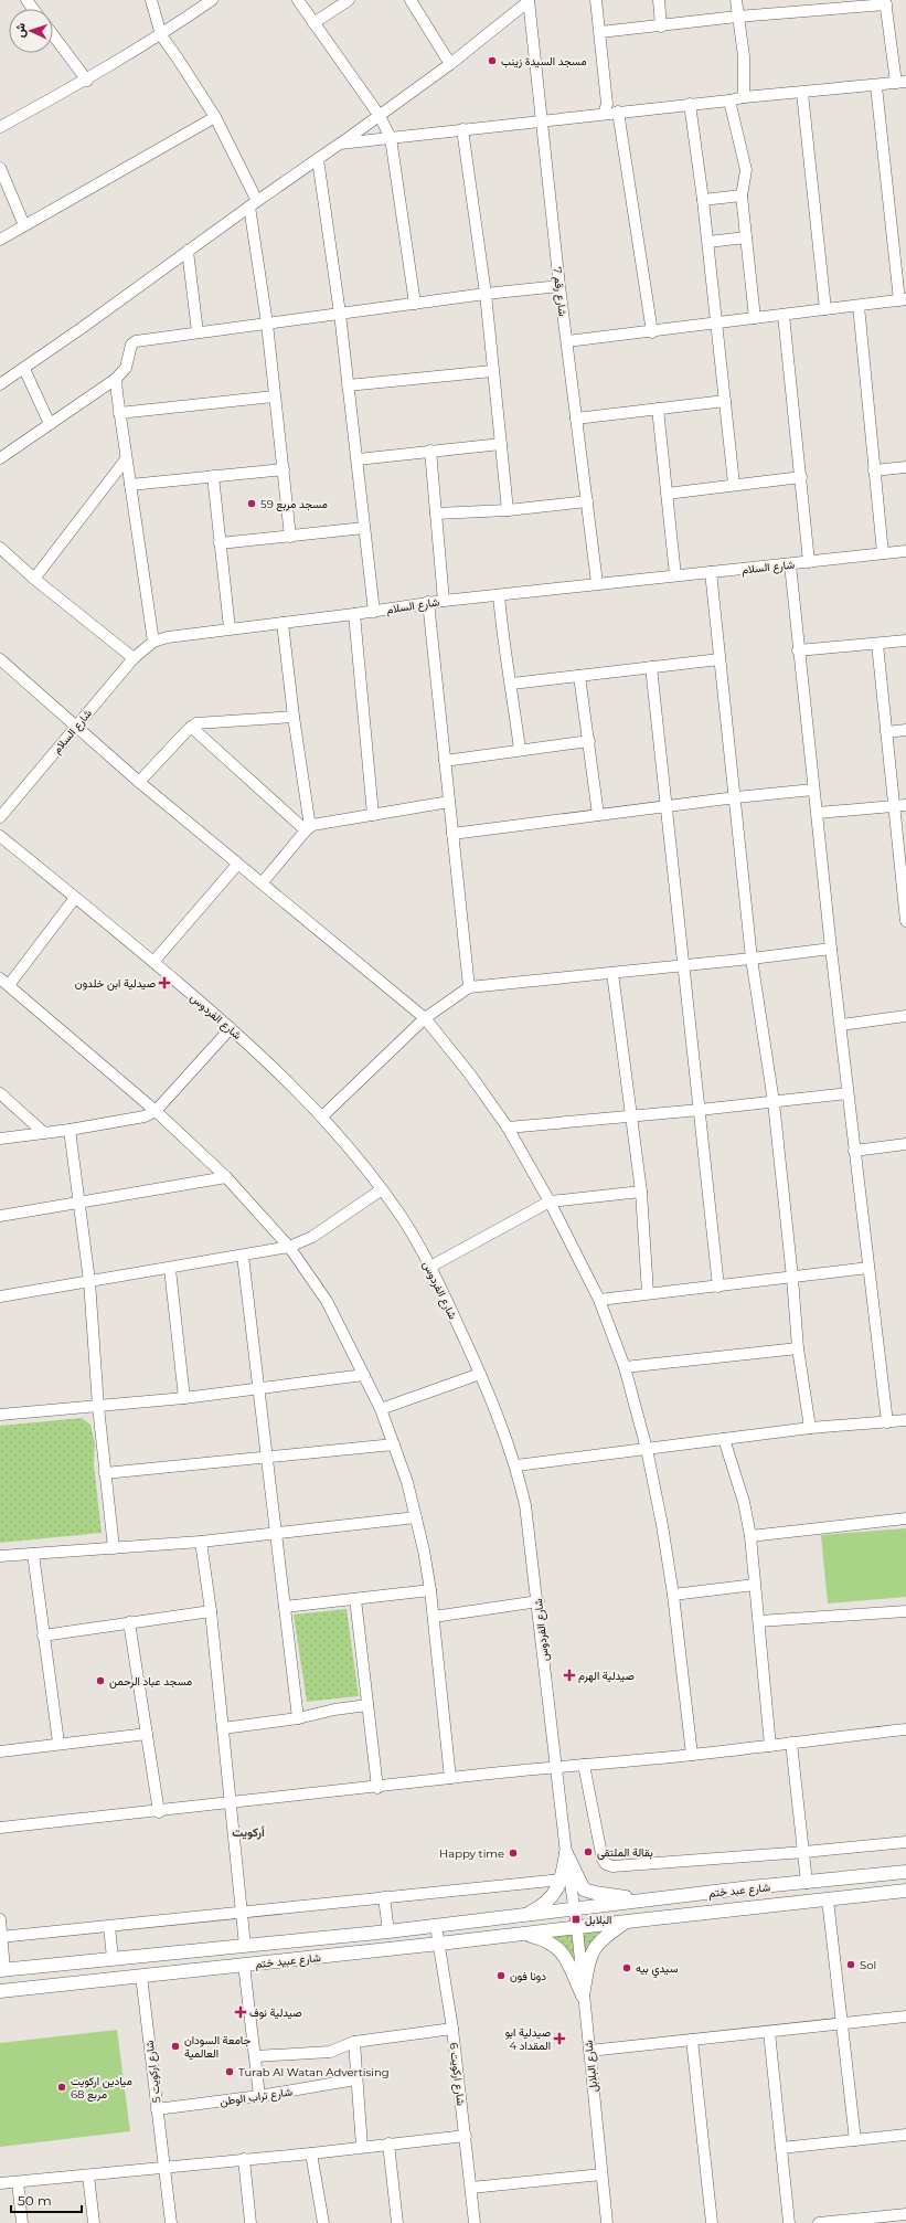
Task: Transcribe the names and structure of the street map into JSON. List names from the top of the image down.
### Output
{
  "streets": {
    "main road": ["شارع عبد ختم", "شارع عبيد ختم"],
    "street": [
      "شارع رقم 7",
      "شارع السلام",
      "شارع الفردوس",
      "شارع البلابل",
      "شارع اركويت 5",
      "شارع اركويت 6",
      "شارع تراب الوطن"
    ]
  },
  "crossings": [
    ["شارع رقم 7", "شارع السلام"],
    ["شارع الفردوس", "شارع عبد ختم"],
    ["شارع الفردوس", "شارع عبيد ختم"],
    ["شارع الفردوس", "شارع البلابل"],
    ["شارع عبد ختم", "شارع عبيد ختم"],
    ["شارع عبد ختم", "شارع البلابل"],
    ["شارع عبيد ختم", "شارع البلابل"],
    ["شارع عبيد ختم", "شارع اركويت 5"],
    ["شارع عبيد ختم", "شارع اركويت 6"],
    ["شارع اركويت 5", "شارع تراب الوطن"]
  ],
  "districts": ["أركويت"],
  "places": {
    "other": [
      "مسجد السيدة زينب",
      "مسجد مربع 59",
      "مسجد عباد الرحمن",
      "بقالة الملتقى",
      "Happy time",
      "Sol",
      "سيدي بيه",
      "دونا فون",
      "جامعة السودان العالمية",
      "Turab Al Watan Advertising",
      "ميادين اركويت مربع 68"
    ],
    "health": [
      "صيدلية ابن خلدون",
      "صيدلية الهرم",
      "صيدلية نوف",
      "صيدلية ابو المقداد 4"
    ],
    "transit": ["البلابل"]
  },
  "scale_bar": "50 m",
  "north": "left"
}
